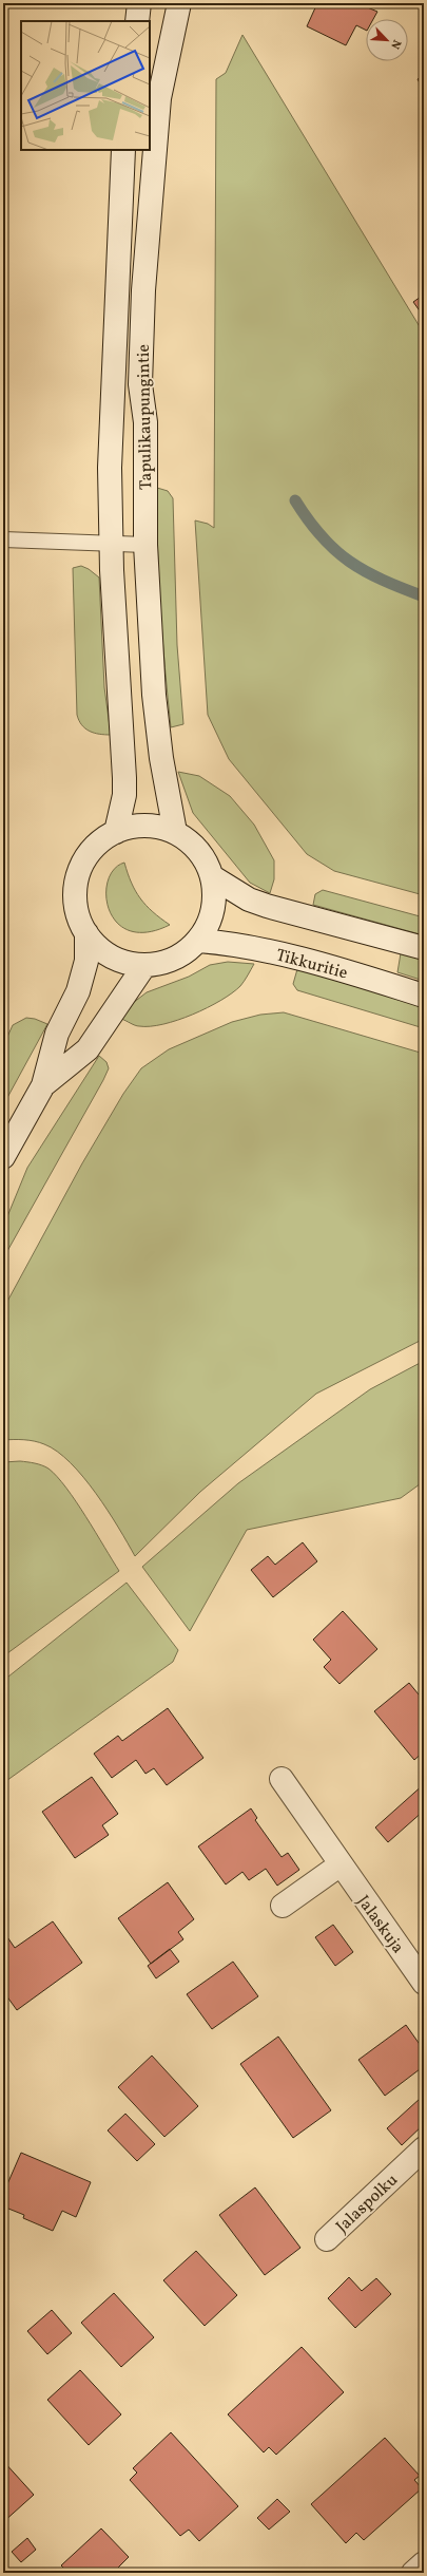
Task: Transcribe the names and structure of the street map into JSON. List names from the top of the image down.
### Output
{
  "streets": {
    "main road": [
      "Tapulikaupungintie",
      "Tikkuritie",
      "Jalaskuja",
      "Jalaspolku"
    ]
  },
  "crossings": [
    ["Tapulikaupungintie", "Tikkuritie"]
  ],
  "north": "bottom right"
}
